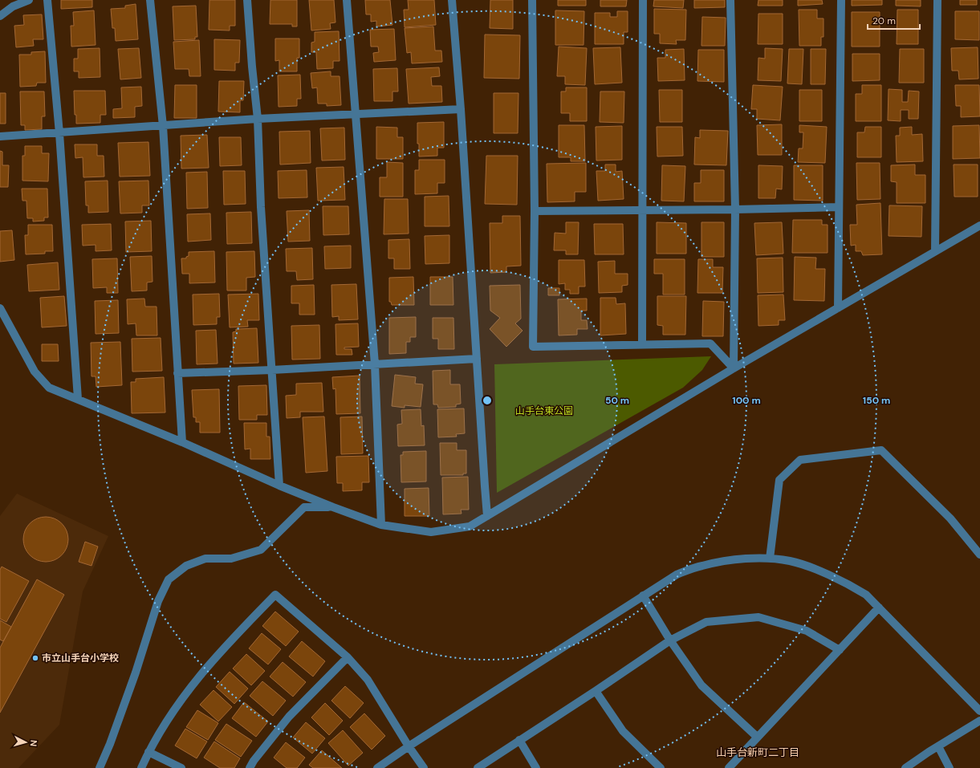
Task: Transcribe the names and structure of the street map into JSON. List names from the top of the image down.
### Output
{
  "districts": ["山手台新町二丁目"],
  "parks": ["山手台東公園"],
  "places": ["市立山手台小学校"],
  "scale_bar": "20 m",
  "north": "right",
  "rings": ["50 m", "100 m", "150 m"]
}
